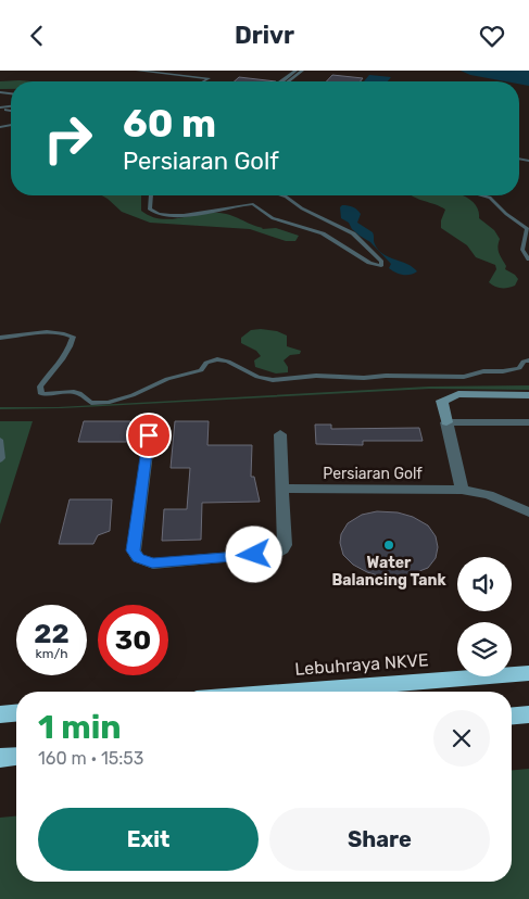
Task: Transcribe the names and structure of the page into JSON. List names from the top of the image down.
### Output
{
  "streets": {
    "highway": ["Lebuhraya NKVE"],
    "street": ["Persiaran Golf"]
  },
  "places": ["Water Balancing Tank"],
  "page": {
    "header": "Drivr",
    "turn": ["60 m", "Persiaran Golf"],
    "speed": "22 km/h",
    "limit": "30",
    "heading": ["1 min", "160 m · 15:53"],
    "buttons": ["Exit", "Share"]
  }
}
